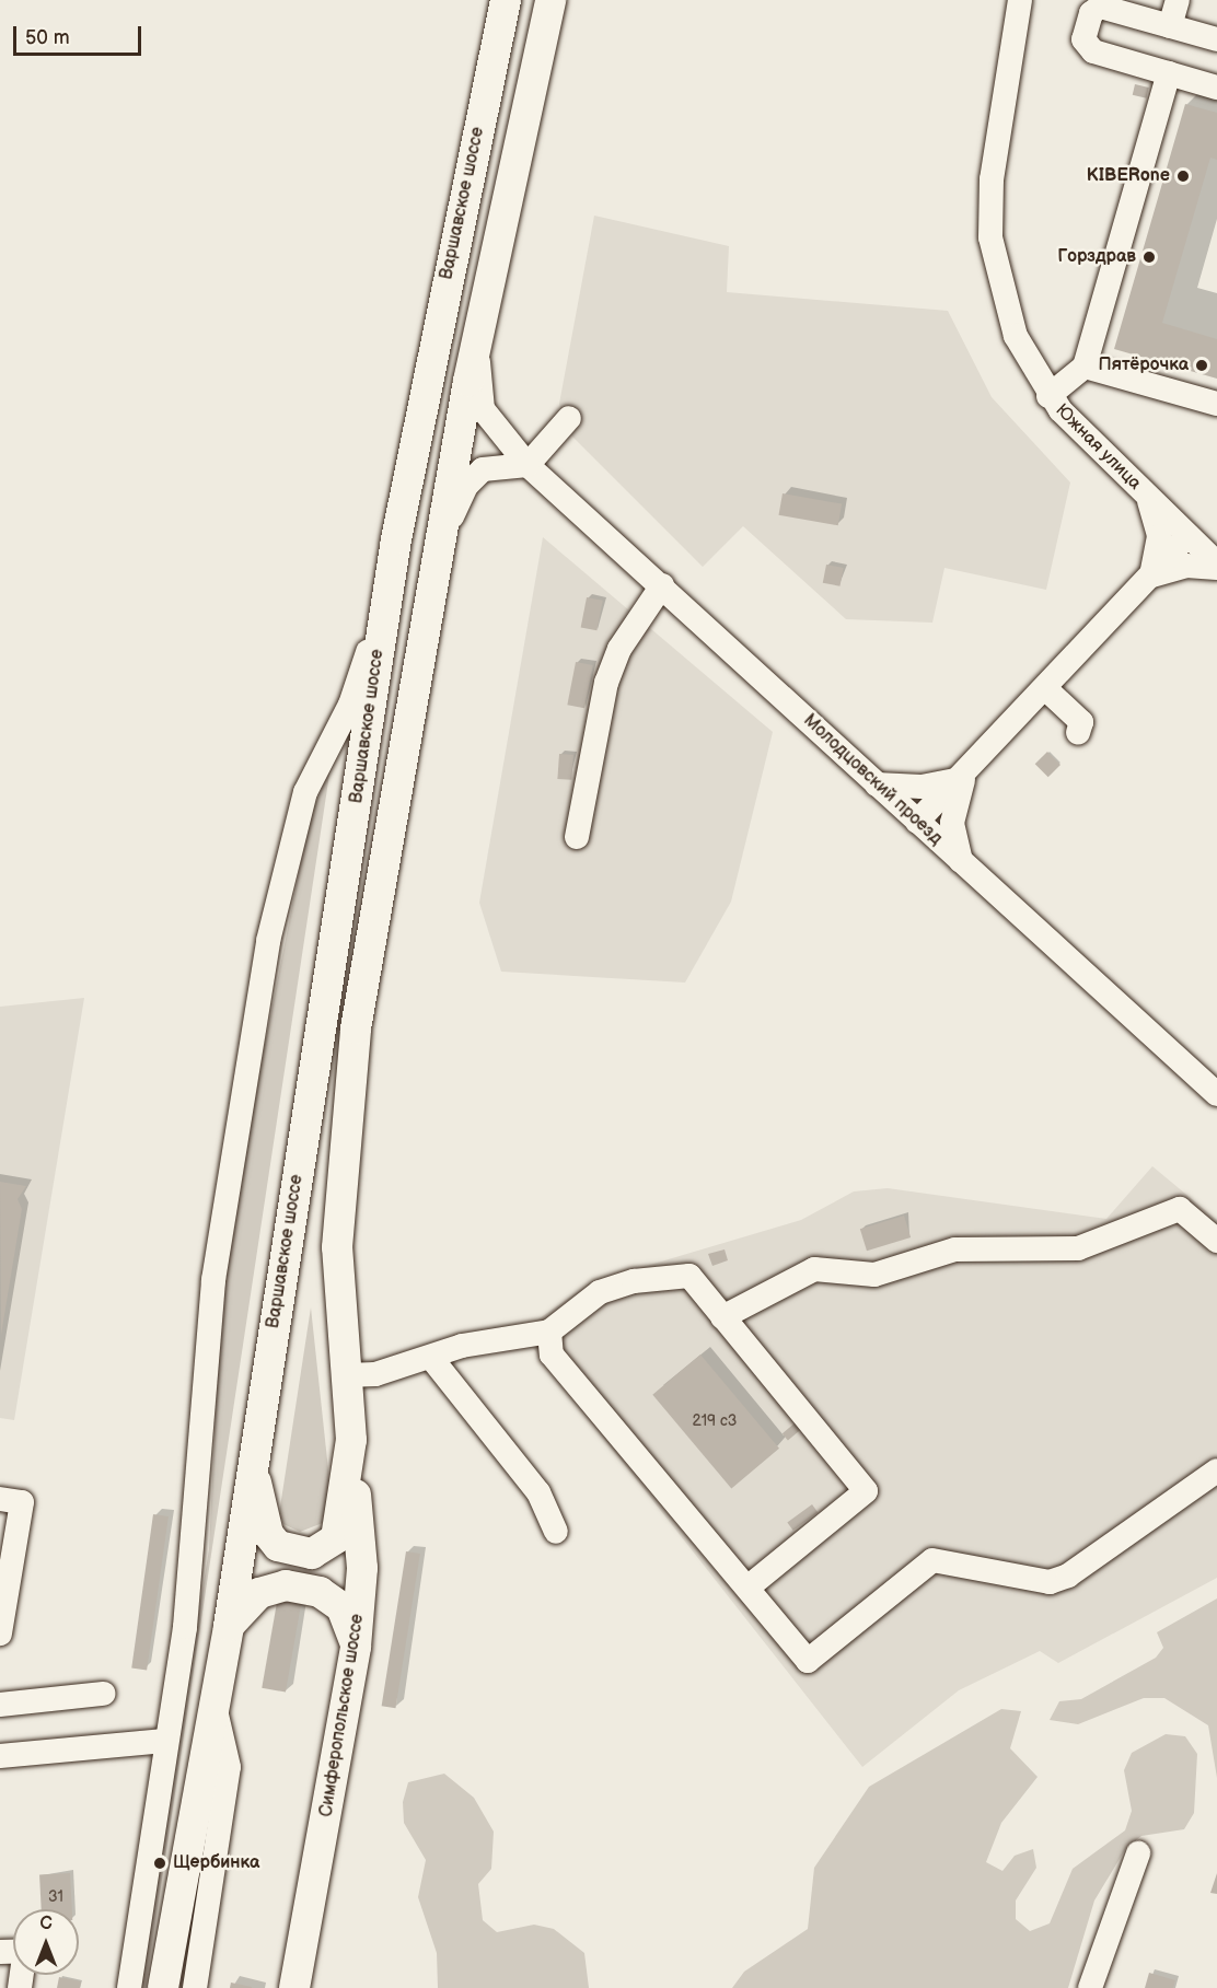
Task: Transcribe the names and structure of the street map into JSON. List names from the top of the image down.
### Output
{
  "streets": {
    "main road": ["Варшавское шоссе", "Симферопольское шоссе"],
    "street": ["Южная улица", "Молодцовский проезд"]
  },
  "crossings": [
    ["Варшавское шоссе", "Молодцовский проезд"],
    ["Варшавское шоссе", "Симферопольское шоссе"]
  ],
  "places": [
    "KIBERone",
    "Горздрав",
    "Пятёрочка",
    "Щербинка"
  ],
  "house_numbers": ["219 с3", "31"],
  "scale_bar": "50 m",
  "north": "top"
}
